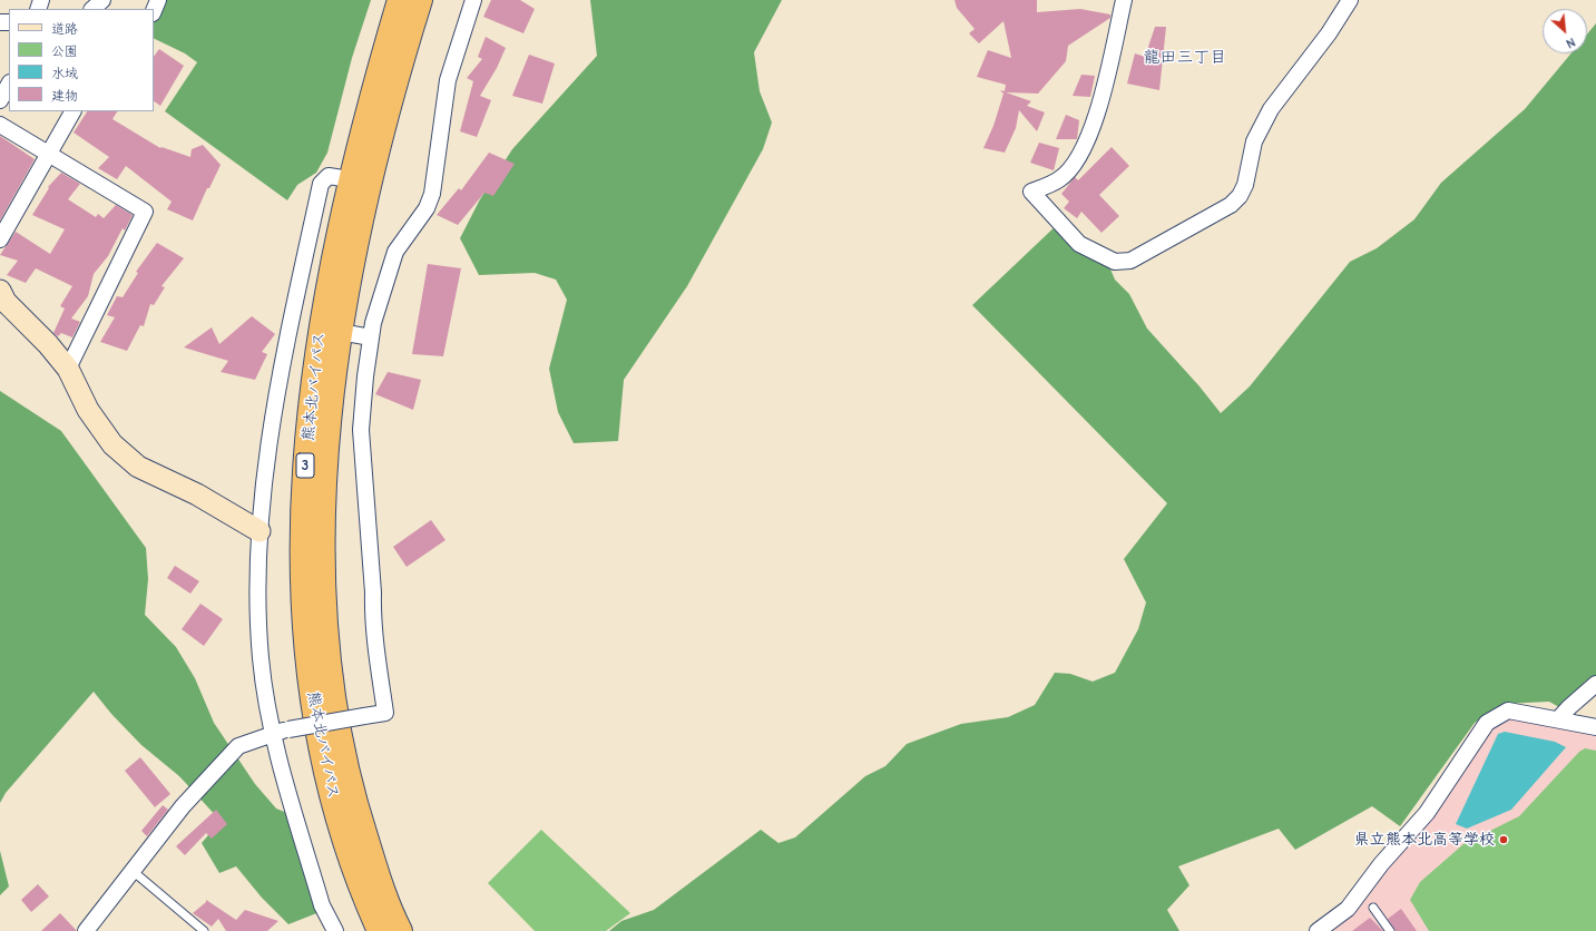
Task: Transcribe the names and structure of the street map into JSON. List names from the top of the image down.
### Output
{
  "streets": {
    "highway": ["熊本北バイパス", "3"]
  },
  "districts": ["龍田三丁目"],
  "places": ["県立熊本北高等学校"],
  "legend": [
    "道路",
    "公園",
    "水域",
    "建物"
  ],
  "north": "bottom right"
}
